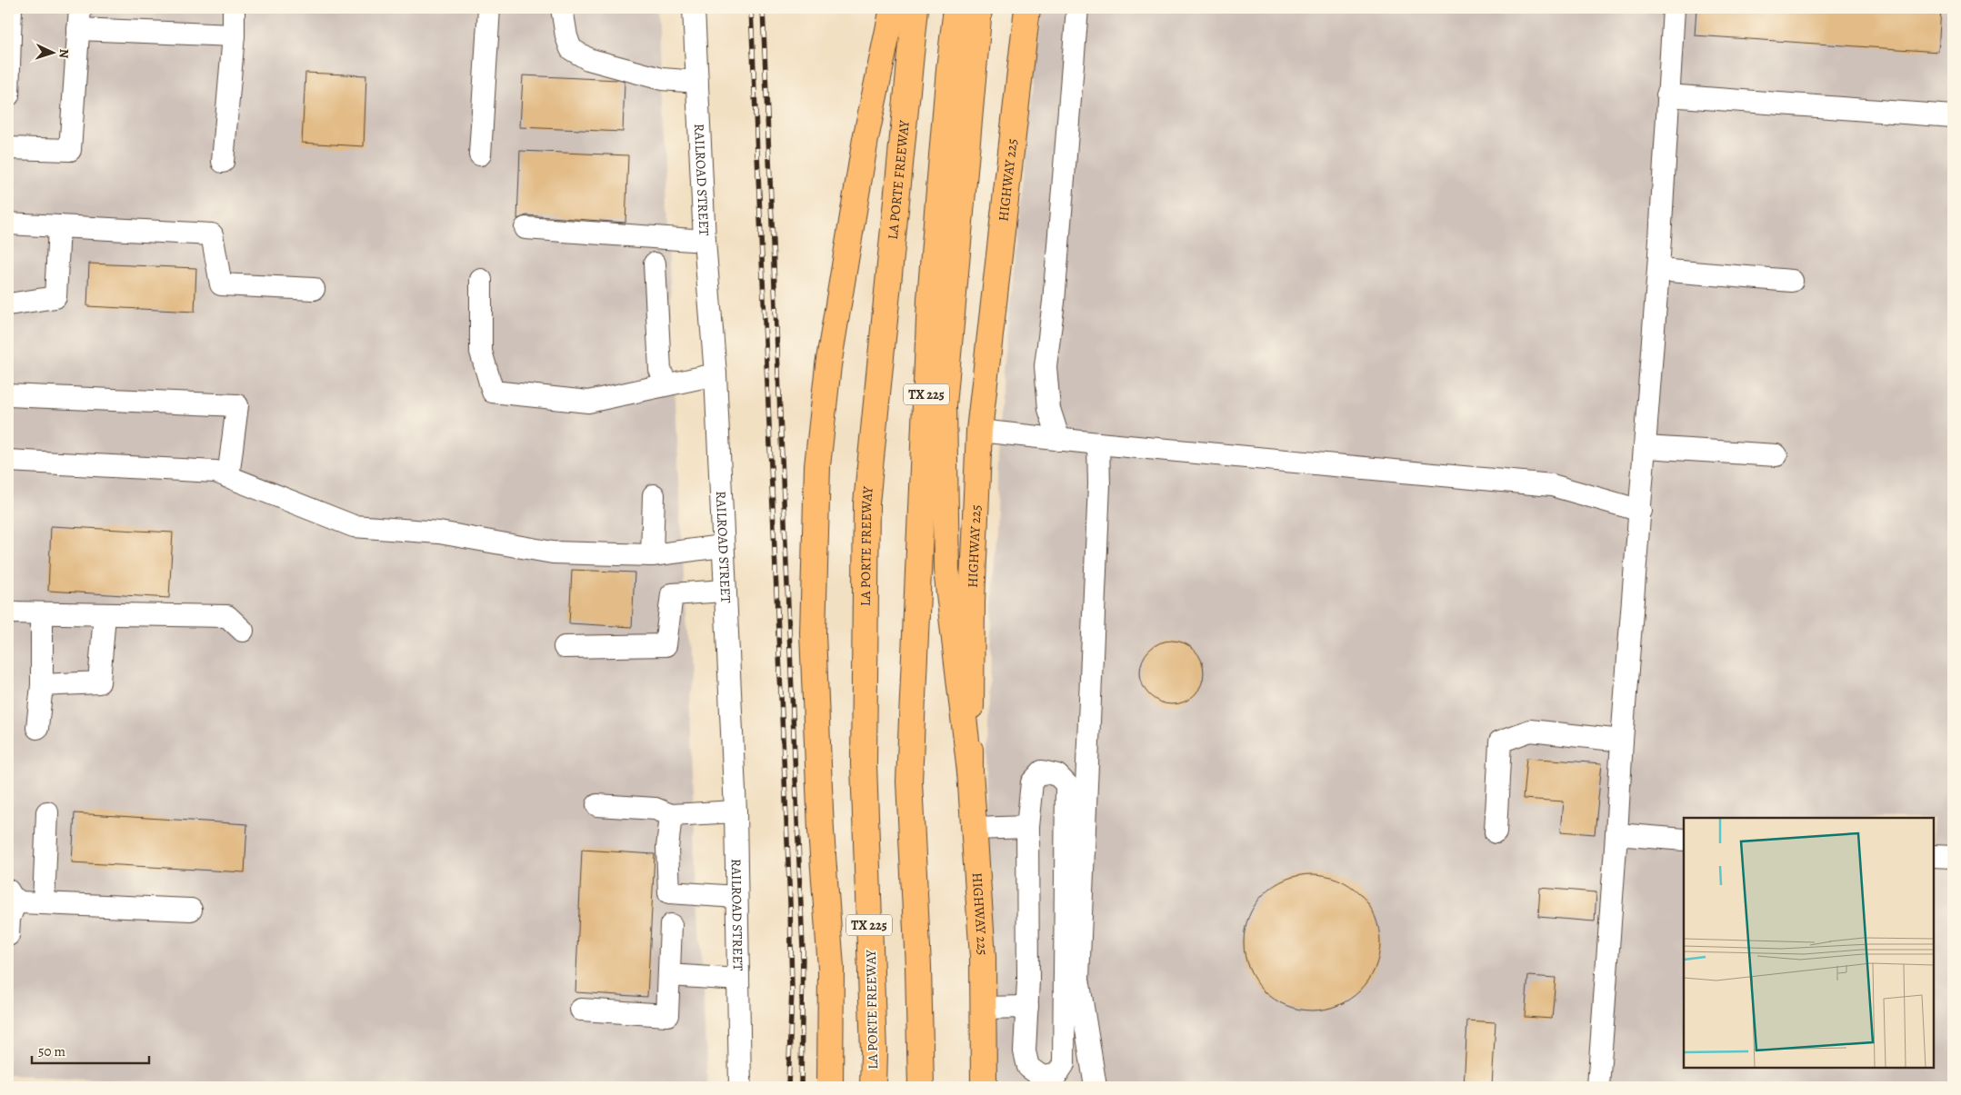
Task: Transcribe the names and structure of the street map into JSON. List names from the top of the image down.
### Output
{
  "streets": {
    "main road": ["LA PORTE FREEWAY", "HIGHWAY 225", "TX 225"],
    "street": ["RAILROAD STREET"]
  },
  "scale_bar": "50 m",
  "north": "right"
}
